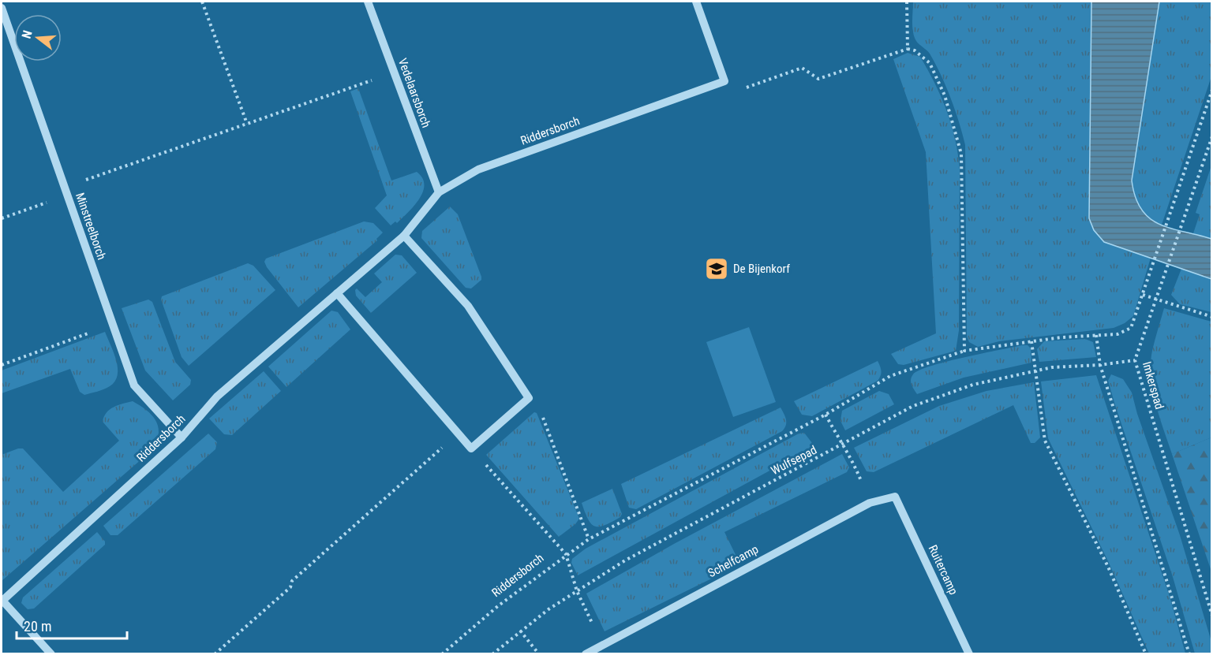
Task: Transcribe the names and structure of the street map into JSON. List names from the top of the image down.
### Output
{
  "streets": {
    "street": [
      "Vedelaarsborch",
      "Riddersborch",
      "Minstreelborch",
      "Schelfcamp",
      "Ruitercamp"
    ],
    "path": ["Imkerspad", "Wulfsepad"]
  },
  "crossings": [
    ["Vedelaarsborch", "Riddersborch"],
    ["Riddersborch", "Minstreelborch"],
    ["Imkerspad", "Wulfsepad"],
    ["Schelfcamp", "Ruitercamp"]
  ],
  "places": {
    "school or university": ["De Bijenkorf"]
  },
  "scale_bar": "20 m",
  "north": "left"
}
